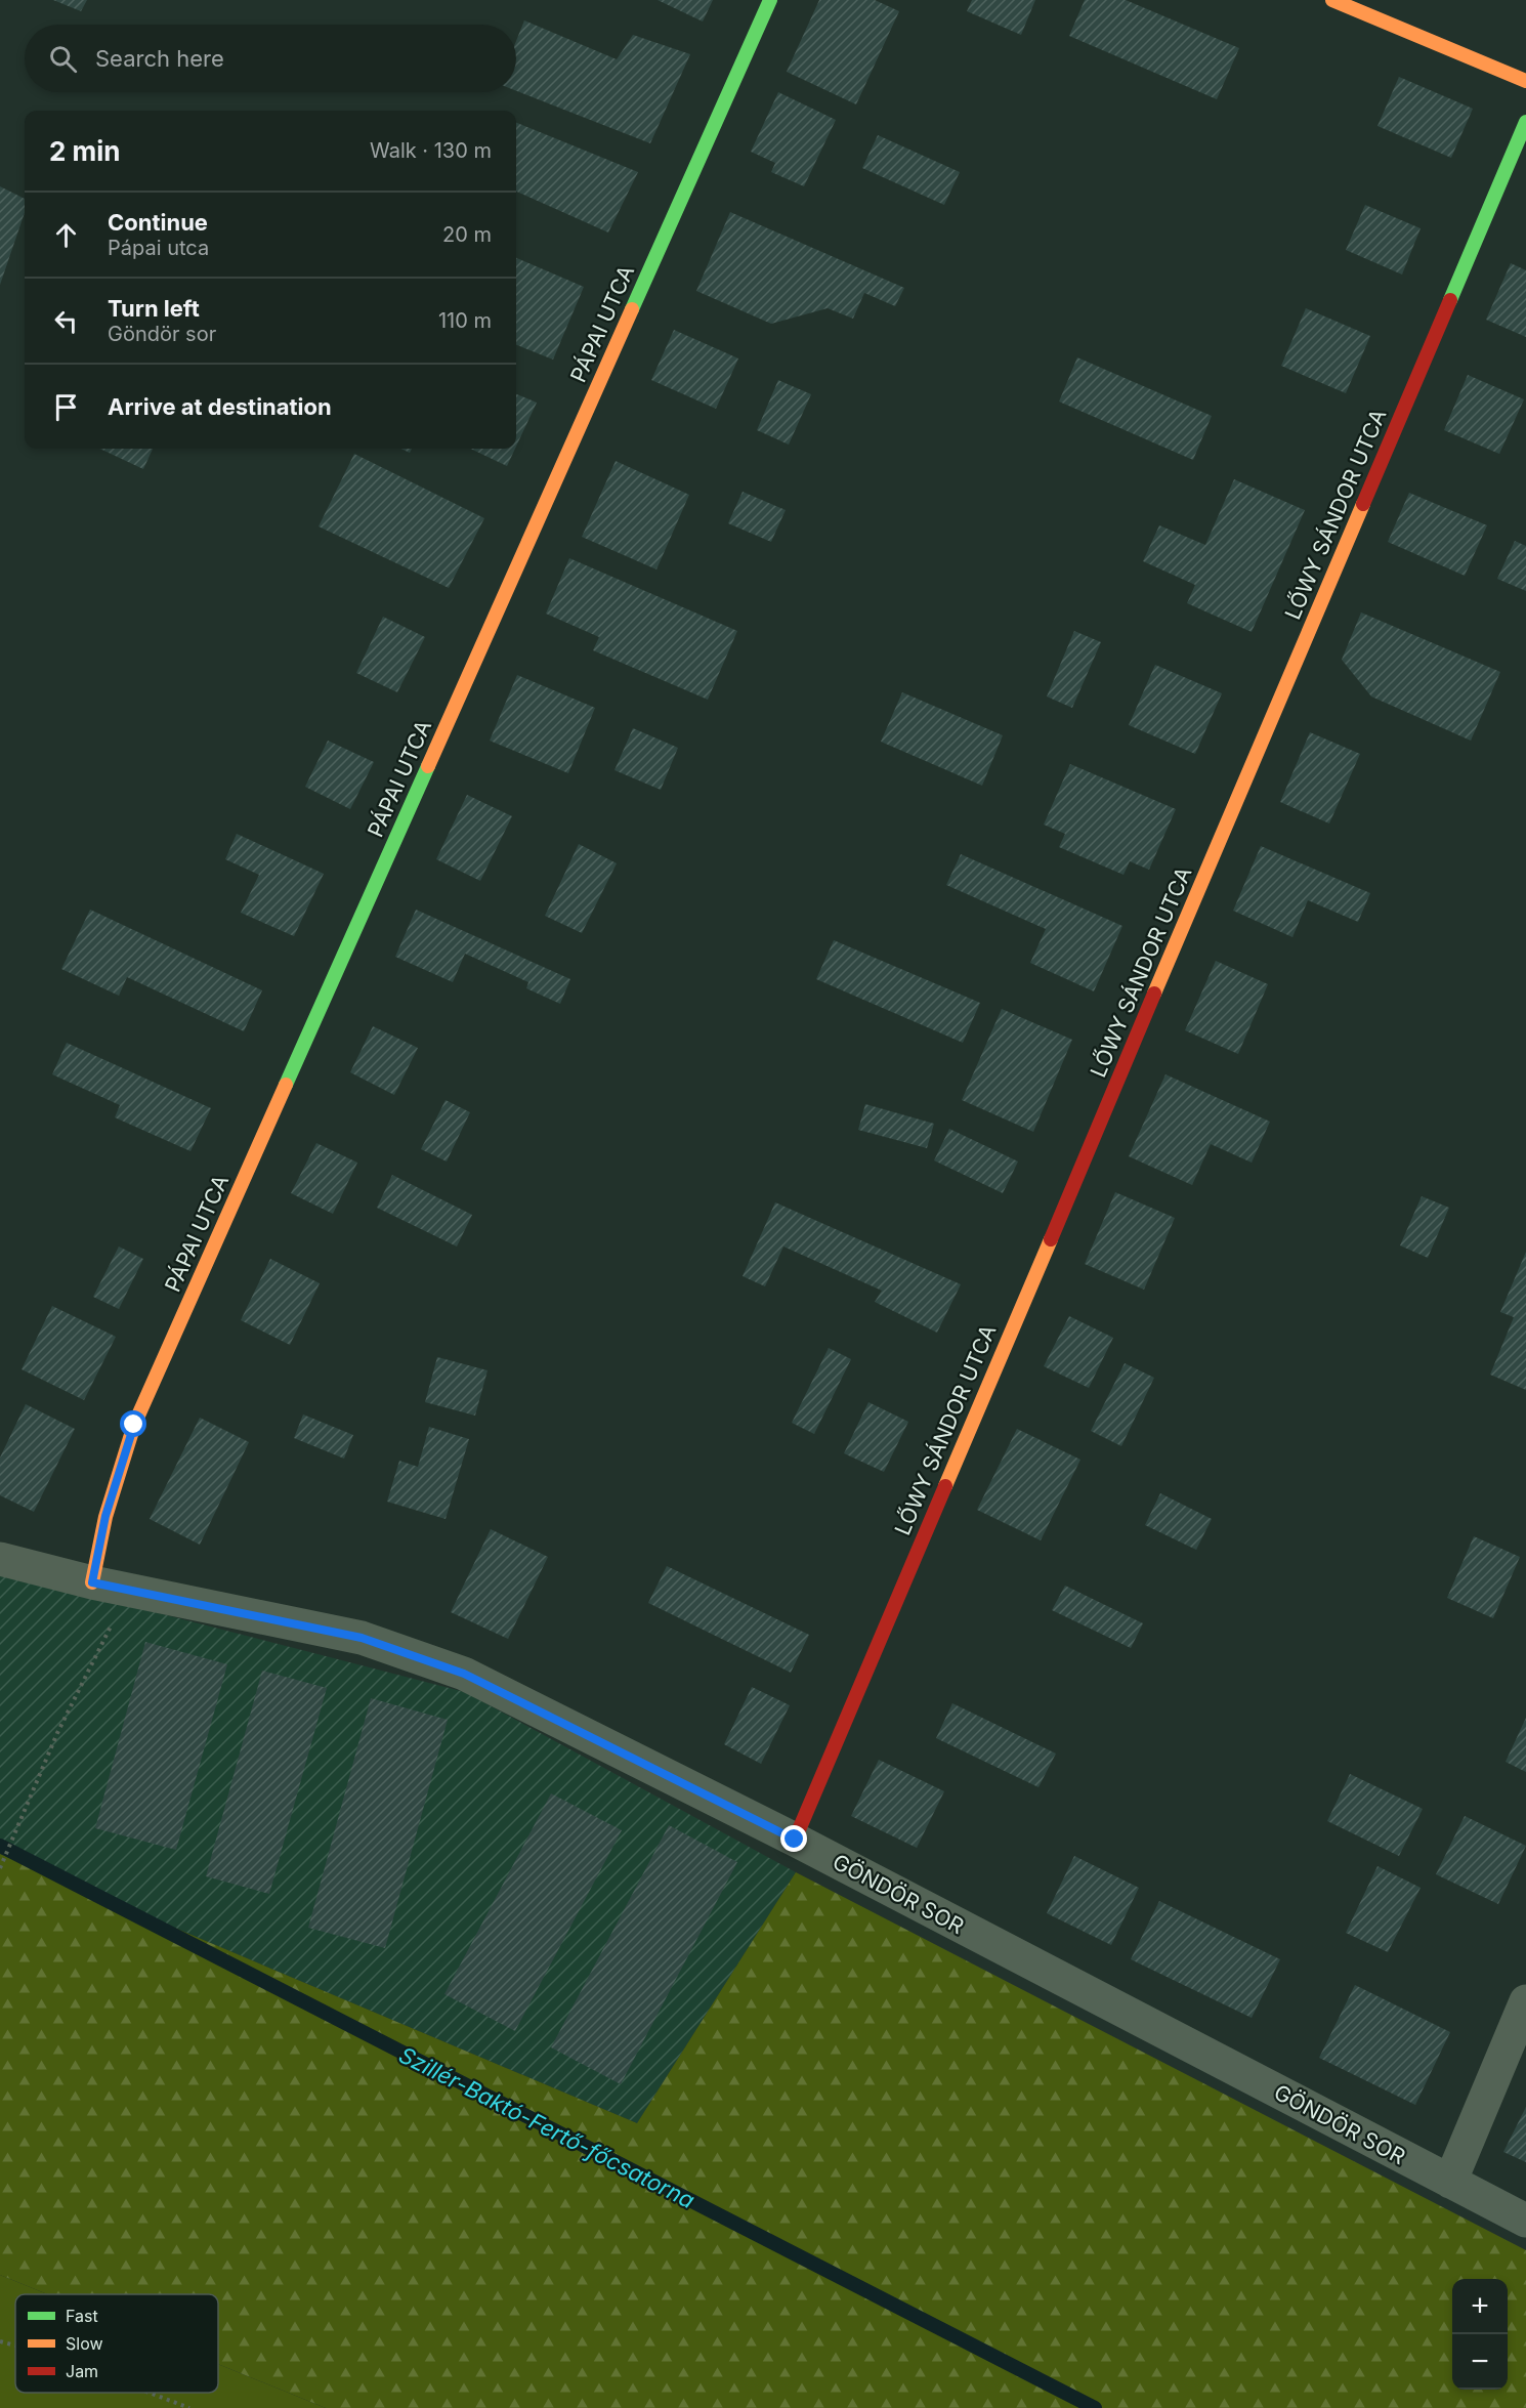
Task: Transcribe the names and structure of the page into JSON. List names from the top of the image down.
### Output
{
  "streets": {
    "street": ["PÁPAI UTCA", "LŐWY SÁNDOR UTCA", "GÖNDÖR SOR"]
  },
  "crossings": [
    ["PÁPAI UTCA", "GÖNDÖR SOR"],
    ["LŐWY SÁNDOR UTCA", "GÖNDÖR SOR"]
  ],
  "water": ["Szillér-Baktó-Fertő-főcsatorna"],
  "legend": ["Fast", "Slow", "Jam"],
  "page": {
    "search": "Search here",
    "heading": ["2 min", "Walk · 130 m"],
    "list": [
      ["Continue", "Pápai utca", "20 m"],
      ["Turn left", "Göndör sor", "110 m"],
      "Arrive at destination"
    ],
    "map_buttons": ["+", "−"]
  }
}
